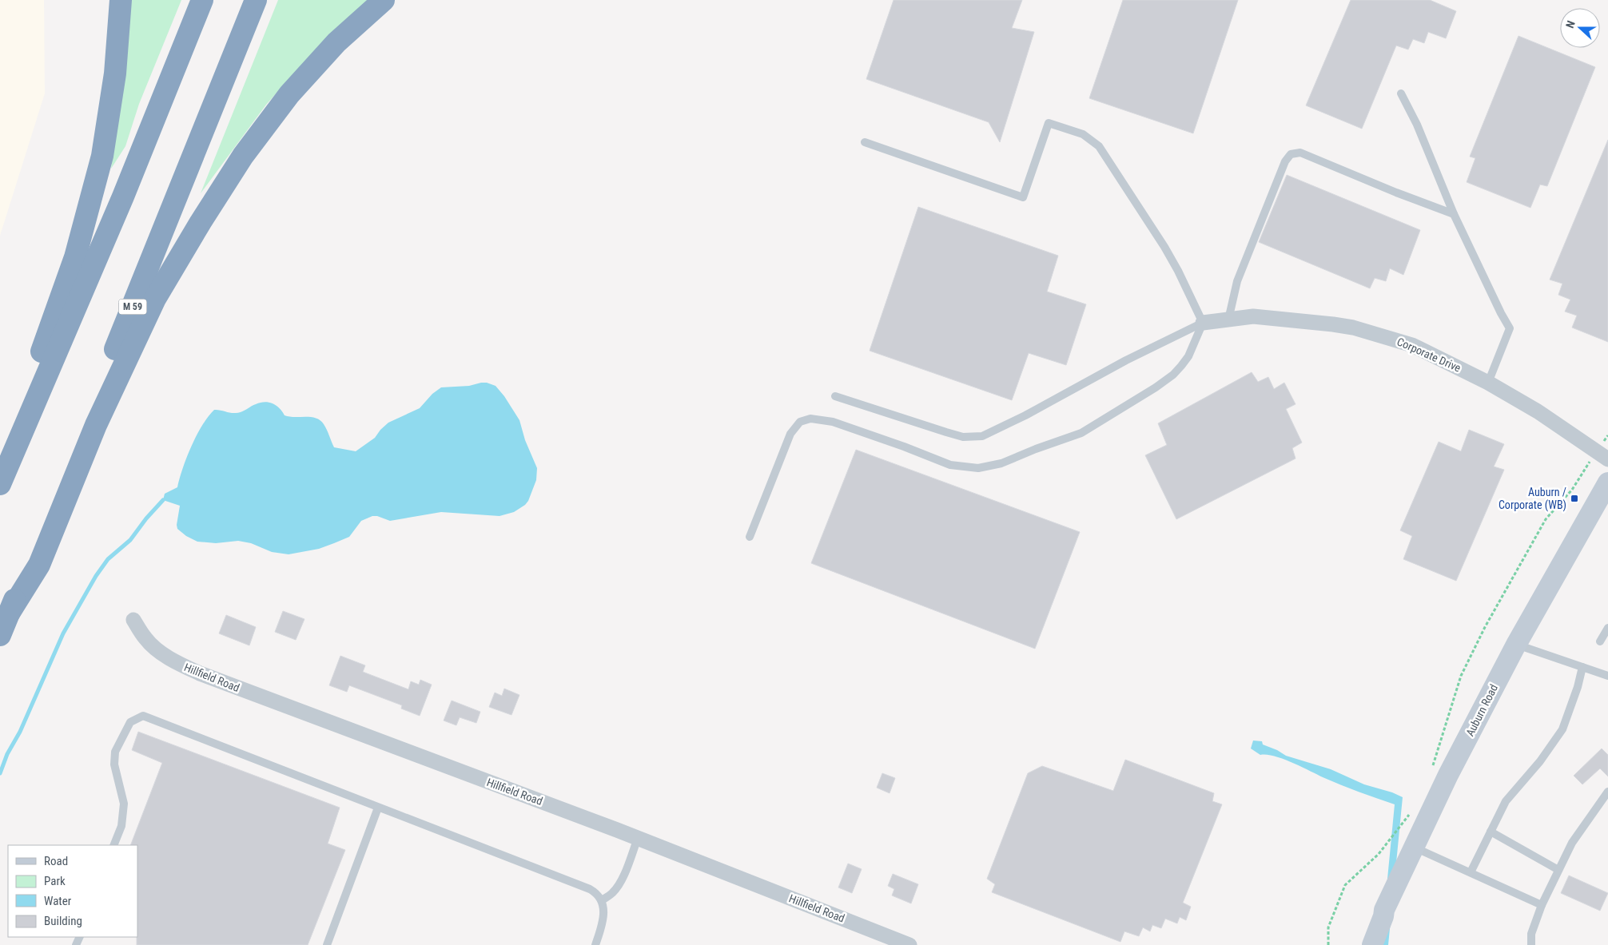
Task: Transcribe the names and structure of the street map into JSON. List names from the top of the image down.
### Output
{
  "streets": {
    "highway": ["M 59"],
    "main road": ["Auburn Road"],
    "street": ["Corporate Drive", "Hillfield Road"]
  },
  "places": {
    "transit": ["Auburn / Corporate (WB)"]
  },
  "legend": [
    "Road",
    "Park",
    "Water",
    "Building"
  ],
  "north": "left"
}
